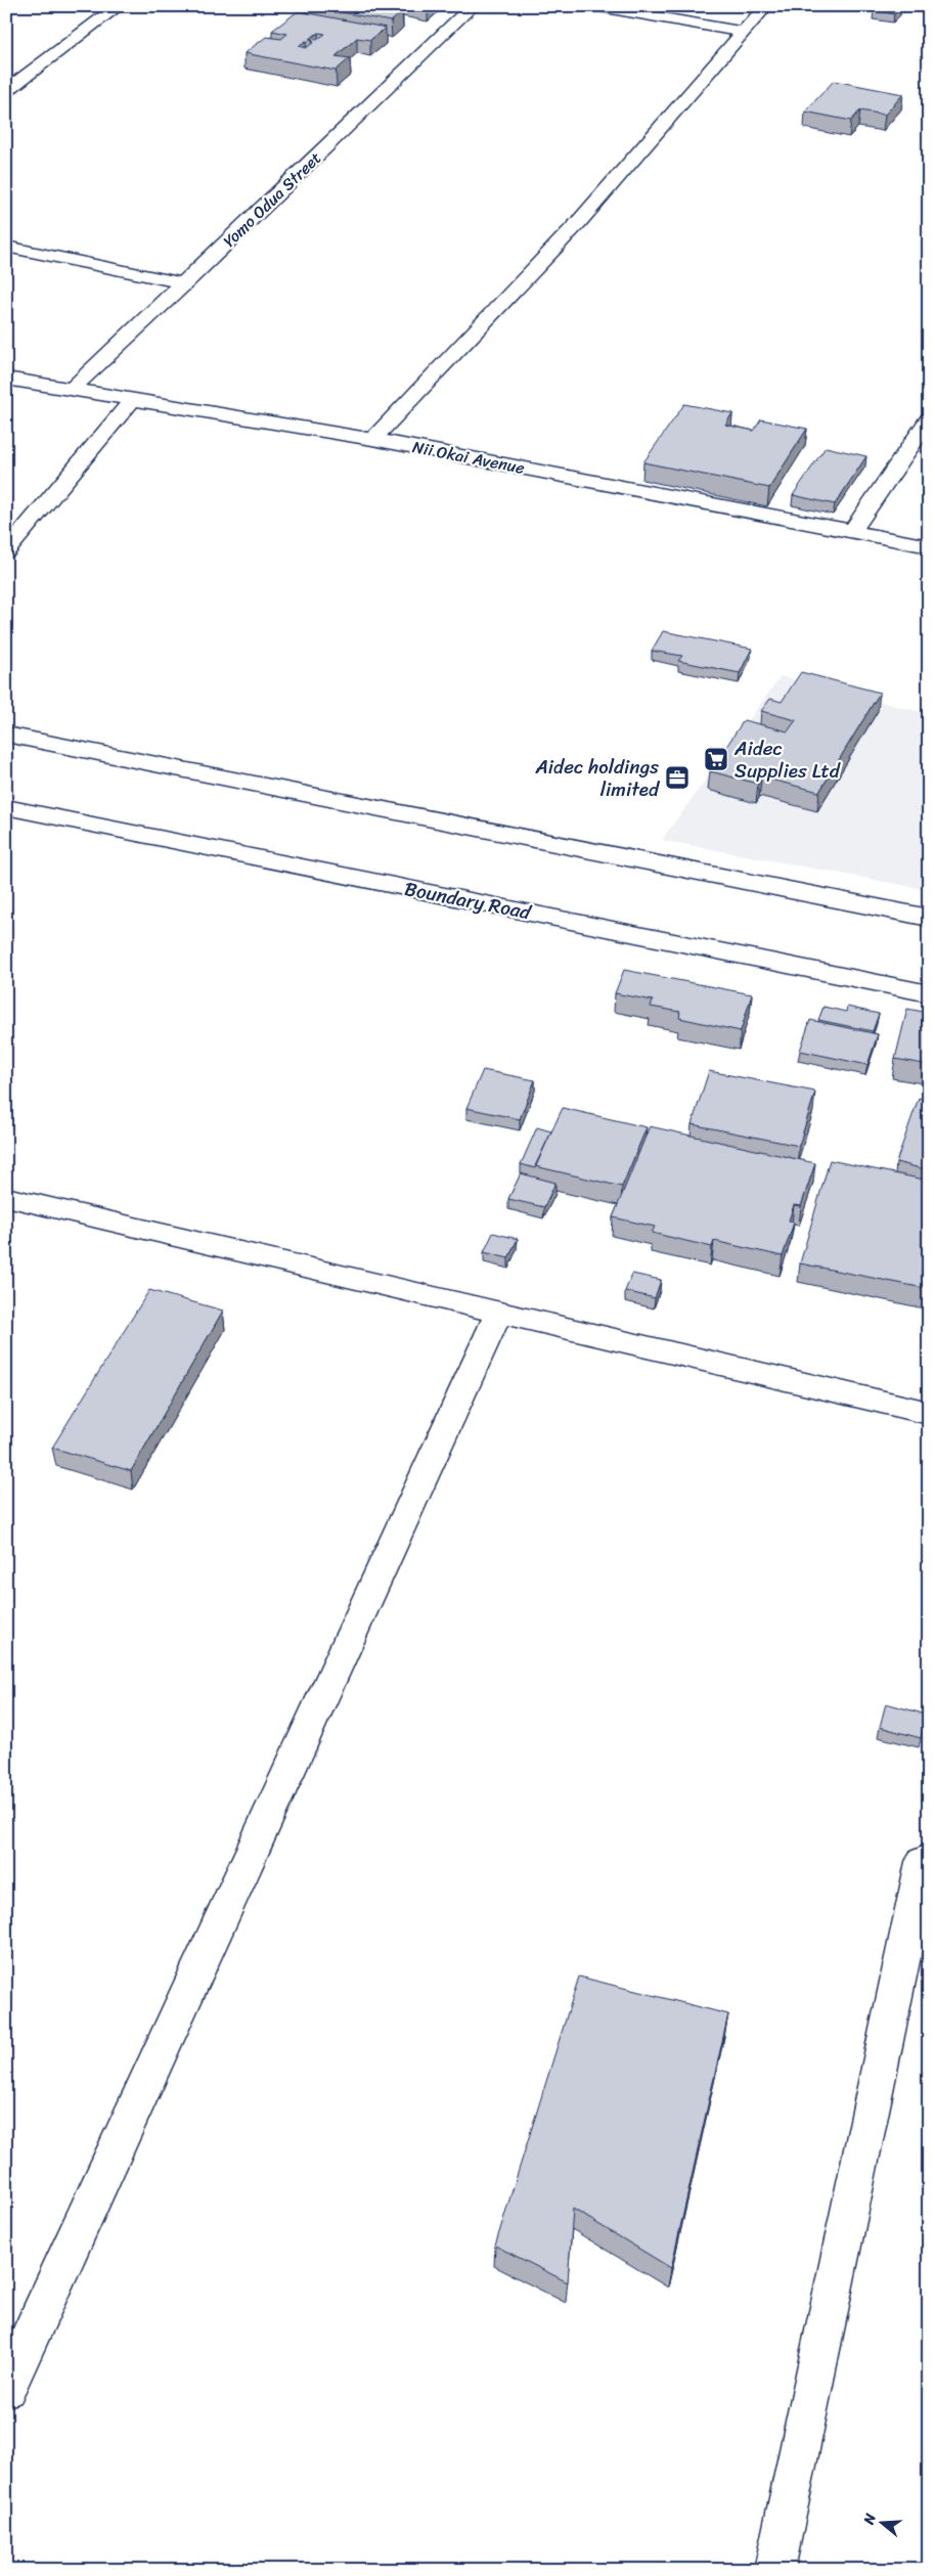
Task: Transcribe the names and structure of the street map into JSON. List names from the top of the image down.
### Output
{
  "streets": {
    "street": ["Yomo Odua Street", "Nii Okai Avenue", "Boundary Road"]
  },
  "crossings": [
    ["Yomo Odua Street", "Nii Okai Avenue"]
  ],
  "places": {
    "supermarket": ["Aidec Supplies Ltd"],
    "office": ["Aidec holdings limited"]
  },
  "north": "left"
}
